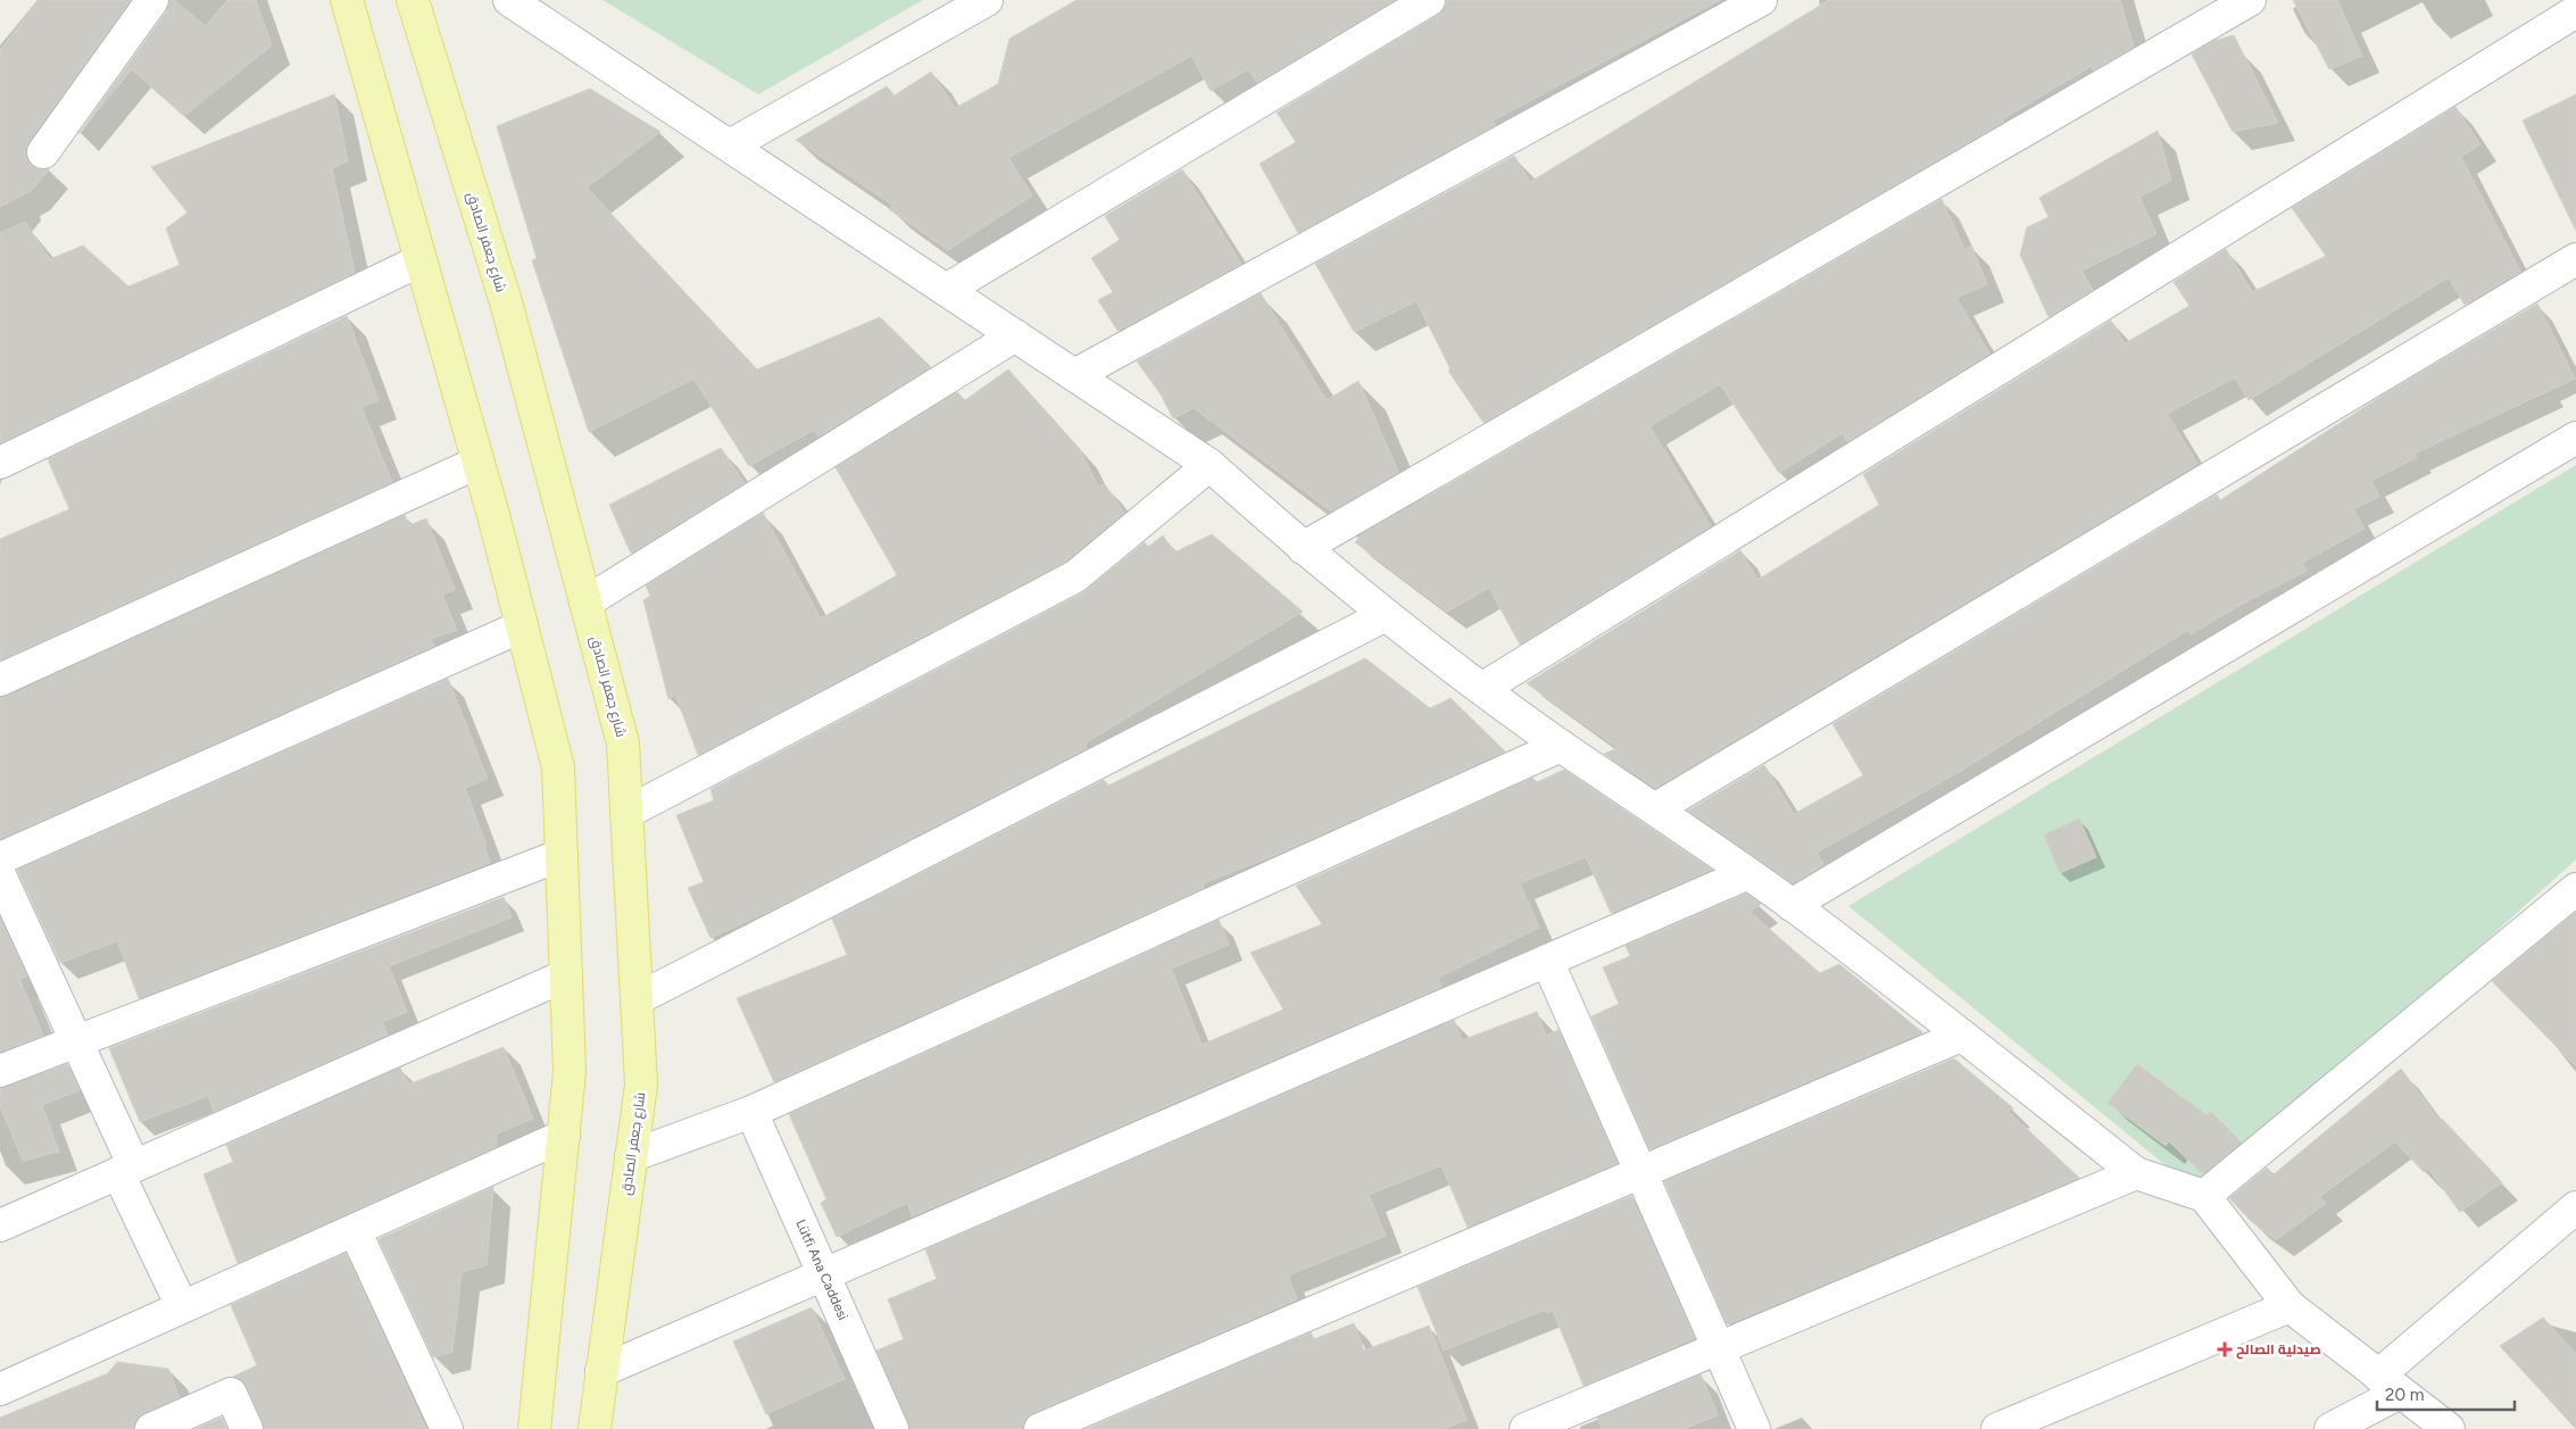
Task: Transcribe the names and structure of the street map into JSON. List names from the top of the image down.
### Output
{
  "streets": {
    "main road": ["شارع جعفر الصادق"],
    "street": ["Lütfi Ana Caddesi"]
  },
  "places": {
    "health": ["صيدلية الصالح"]
  },
  "scale_bar": "20 m"
}
